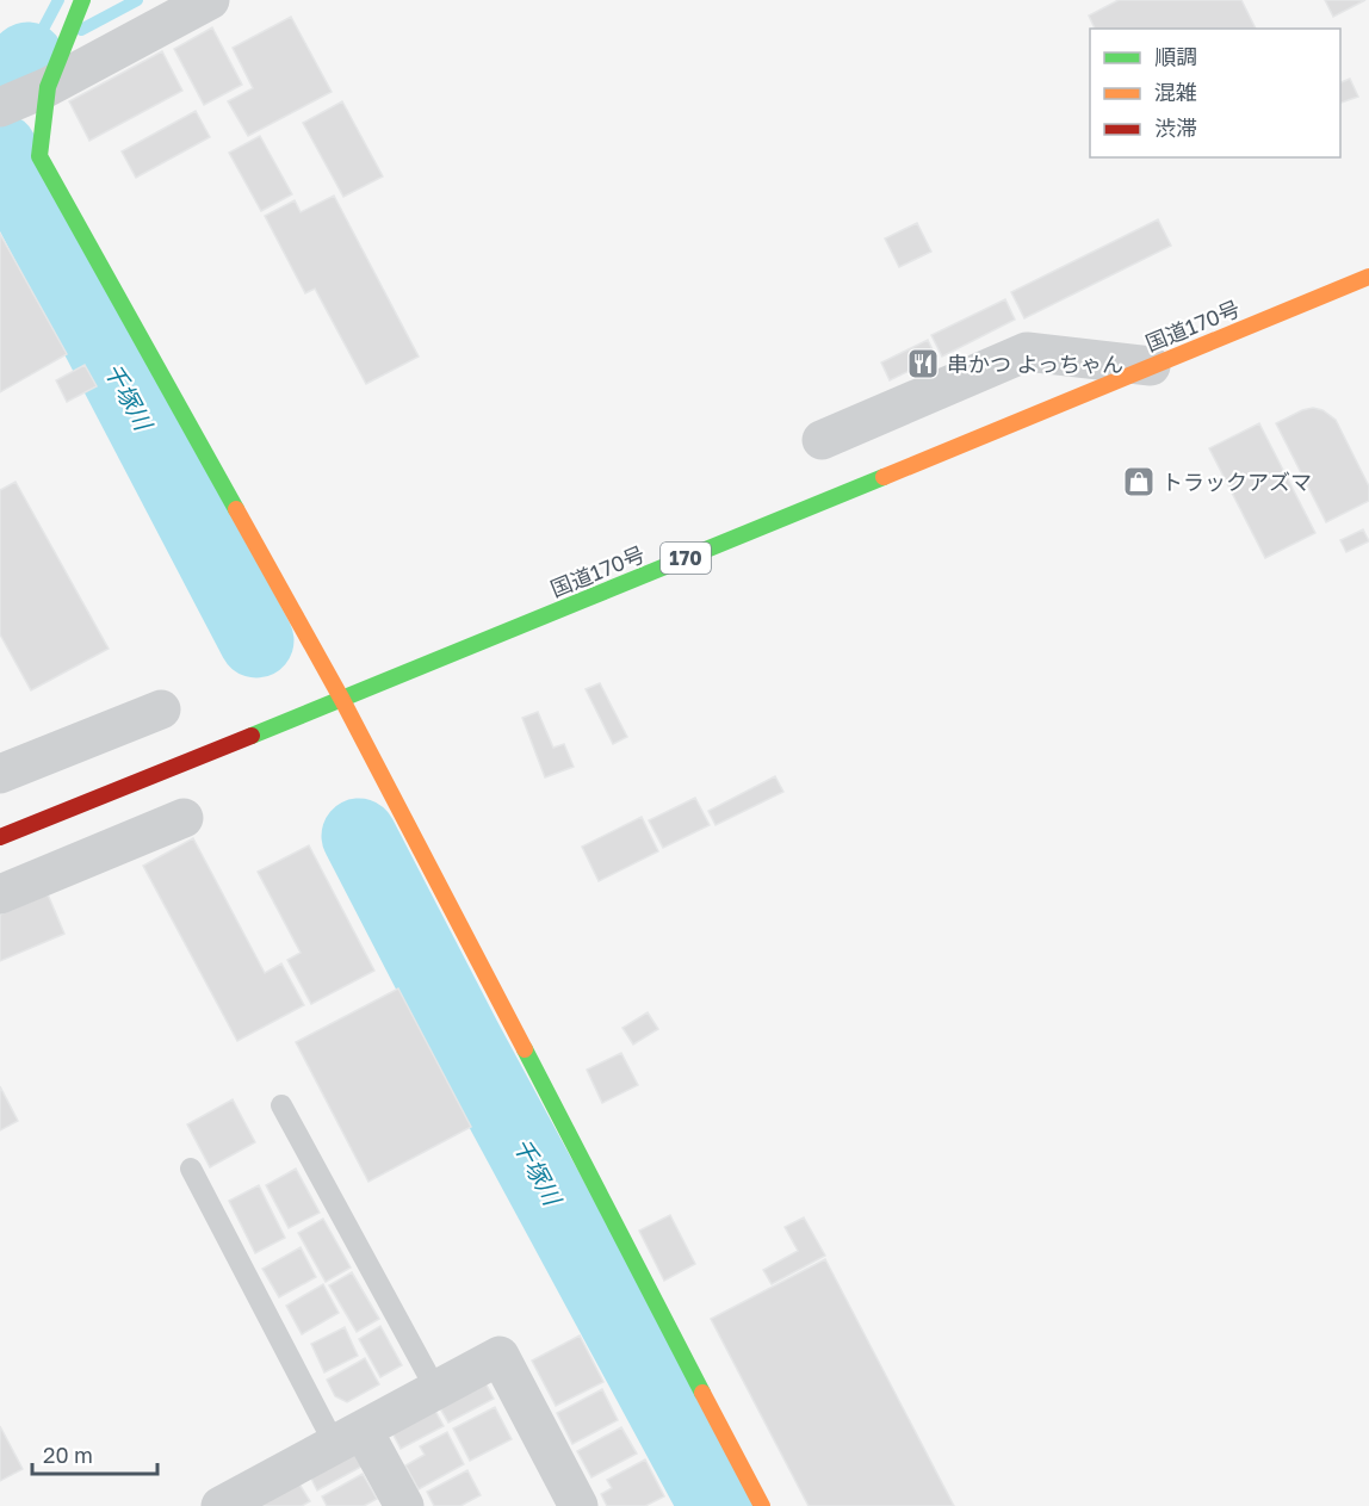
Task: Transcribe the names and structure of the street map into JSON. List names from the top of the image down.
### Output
{
  "streets": {
    "main road": ["国道170号", "170"]
  },
  "water": ["千塚川"],
  "places": {
    "restaurant": ["串かつ よっちゃん"],
    "shop": ["トラックアズマ"]
  },
  "legend": ["順調", "混雑", "渋滞"],
  "scale_bar": "20 m"
}
